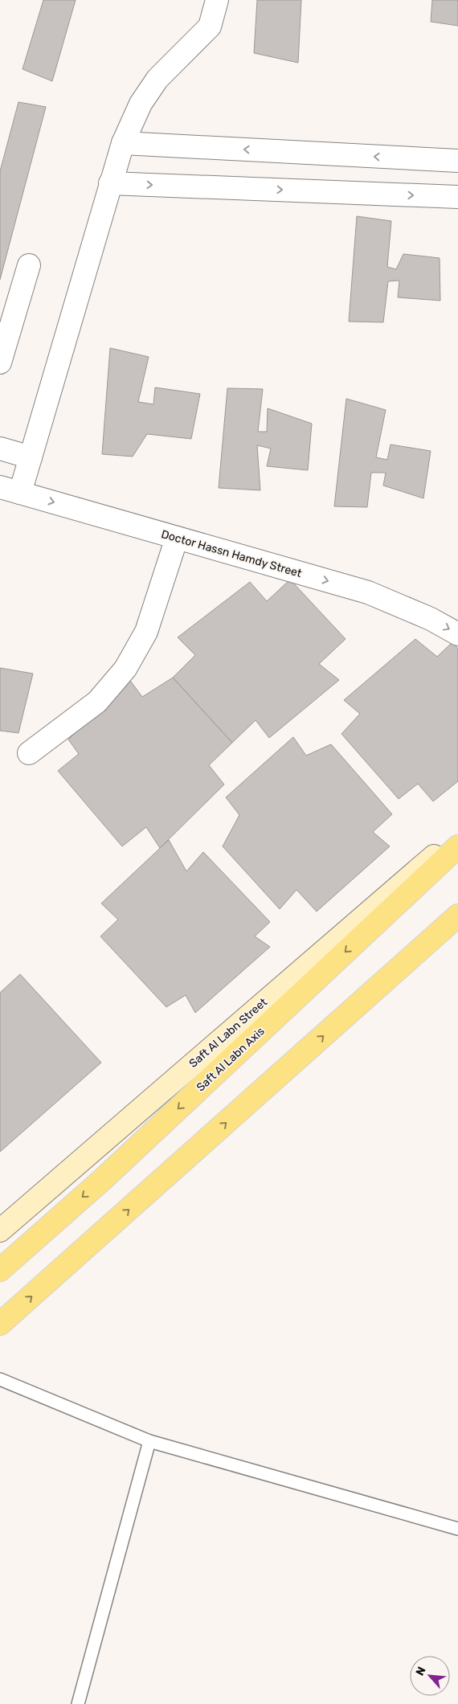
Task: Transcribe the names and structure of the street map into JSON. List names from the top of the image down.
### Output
{
  "streets": {
    "main road": ["Saft Al Labn Axis"],
    "street": ["Doctor Hassn Hamdy Street", "Saft Al Labn Street"]
  },
  "one_way": ["Doctor Hassn Hamdy Street"],
  "north": "top left"
}
